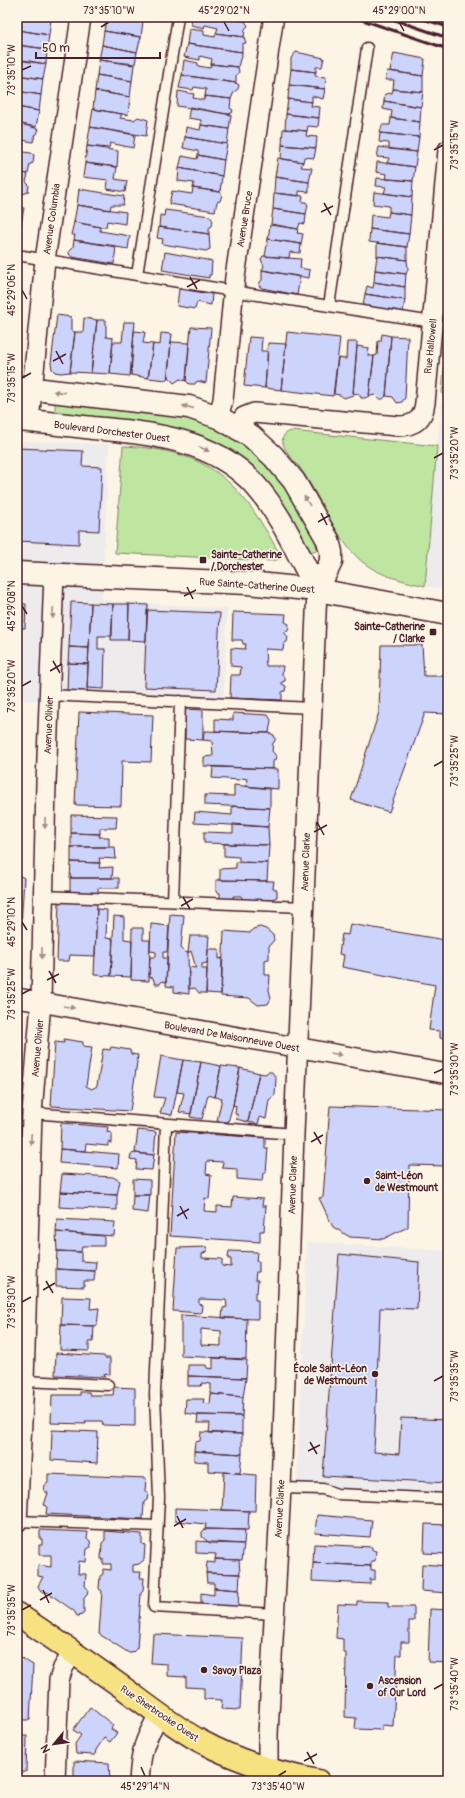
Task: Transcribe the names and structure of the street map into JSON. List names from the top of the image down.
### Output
{
  "streets": {
    "main road": ["Boulevard Dorchester Ouest", "Rue Sainte-Catherine Ouest", "Rue Sherbrooke Ouest"],
    "street": [
      "Avenue Columbia",
      "Avenue Bruce",
      "Rue Hallowell",
      "Avenue Olivier",
      "Avenue Clarke",
      "Boulevard De Maisonneuve Ouest"
    ]
  },
  "crossings": [
    ["Avenue Columbia", "Boulevard Dorchester Ouest"],
    ["Boulevard Dorchester Ouest", "Rue Sainte-Catherine Ouest"],
    ["Boulevard Dorchester Ouest", "Avenue Clarke"],
    ["Rue Sainte-Catherine Ouest", "Avenue Olivier"],
    ["Rue Sainte-Catherine Ouest", "Avenue Clarke"],
    ["Avenue Olivier", "Boulevard De Maisonneuve Ouest"],
    ["Avenue Clarke", "Boulevard De Maisonneuve Ouest"],
    ["Avenue Clarke", "Rue Sherbrooke Ouest"]
  ],
  "one_way": ["Avenue Olivier", "Boulevard De Maisonneuve Ouest"],
  "places": {
    "transit": ["Sainte-Catherine / Dorchester", "Sainte-Catherine / Clarke"],
    "other": [
      "Saint-Léon de Westmount",
      "École Saint-Léon de Westmount",
      "Savoy Plaza",
      "Ascension of Our Lord"
    ]
  },
  "scale_bar": "50 m",
  "north": "bottom left",
  "coordinates": [
    "73°35'10\"W",
    "45°29'02\"N",
    "45°29'00\"N",
    "73°35'15\"W",
    "45°29'06\"N",
    "73°35'20\"W",
    "45°29'08\"N",
    "73°35'25\"W",
    "45°29'10\"N",
    "73°35'30\"W",
    "73°35'35\"W",
    "73°35'40\"W",
    "45°29'14\"N"
  ]
}
